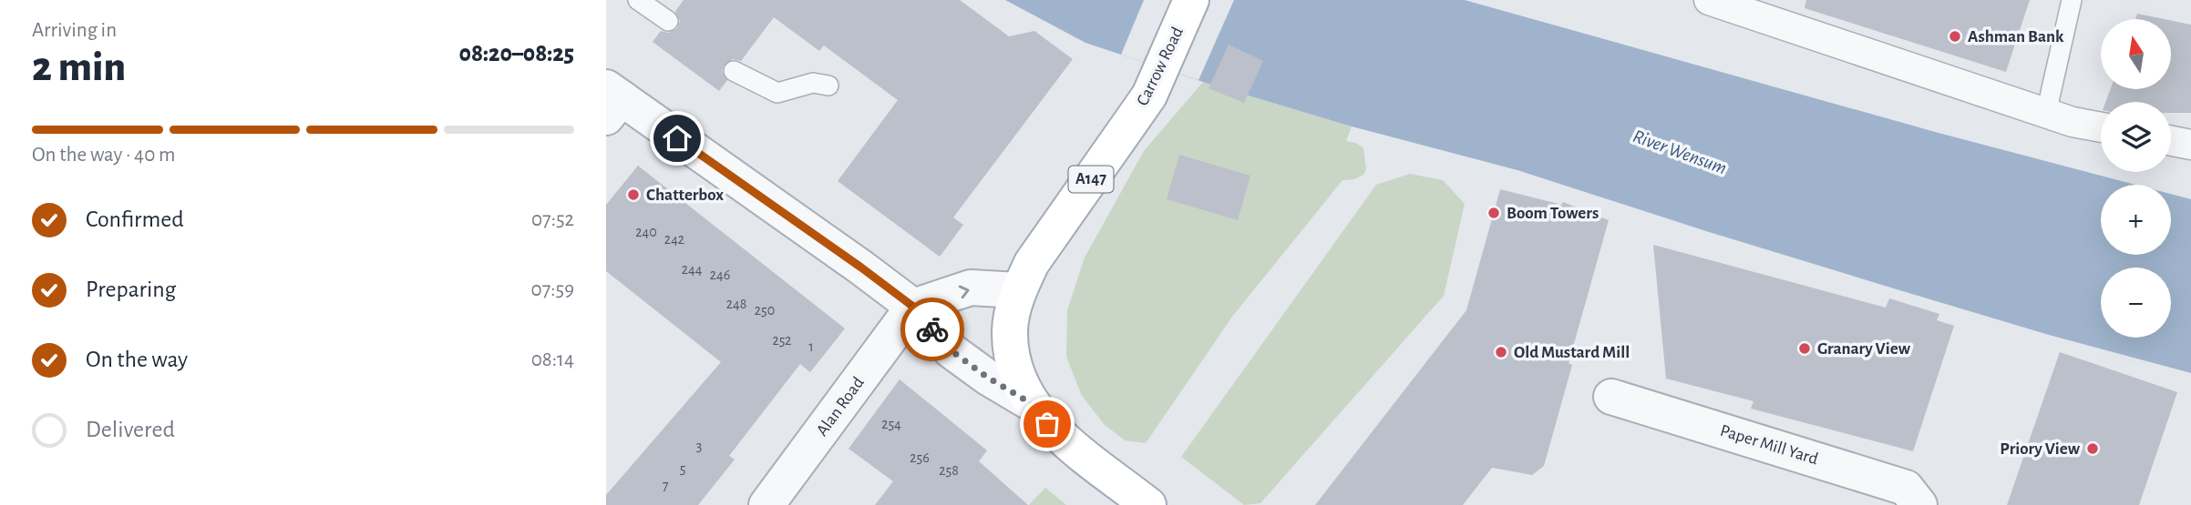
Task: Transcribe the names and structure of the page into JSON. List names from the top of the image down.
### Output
{
  "streets": {
    "main road": ["Carrow Road", "A147"],
    "street": ["Alan Road", "Paper Mill Yard"]
  },
  "crossings": [
    ["Carrow Road", "A147"]
  ],
  "water": ["River Wensum"],
  "places": [
    "Ashman Bank",
    "Chatterbox",
    "Boom Towers",
    "Granary View",
    "Old Mustard Mill",
    "Priory View"
  ],
  "house_numbers": [
    "240",
    "242",
    "244",
    "246",
    "248",
    "250",
    "252",
    "1",
    "254",
    "3",
    "256",
    "5",
    "258",
    "7"
  ],
  "north": "top",
  "page": {
    "heading": ["2 min", "Arriving in", "08:20–08:25"],
    "map_buttons": ["+", "−"],
    "bar": "On the way · 40 m",
    "list": [
      ["Confirmed", "07:52"],
      ["Preparing", "07:59"],
      ["On the way", "08:14"],
      "Delivered"
    ]
  }
}
